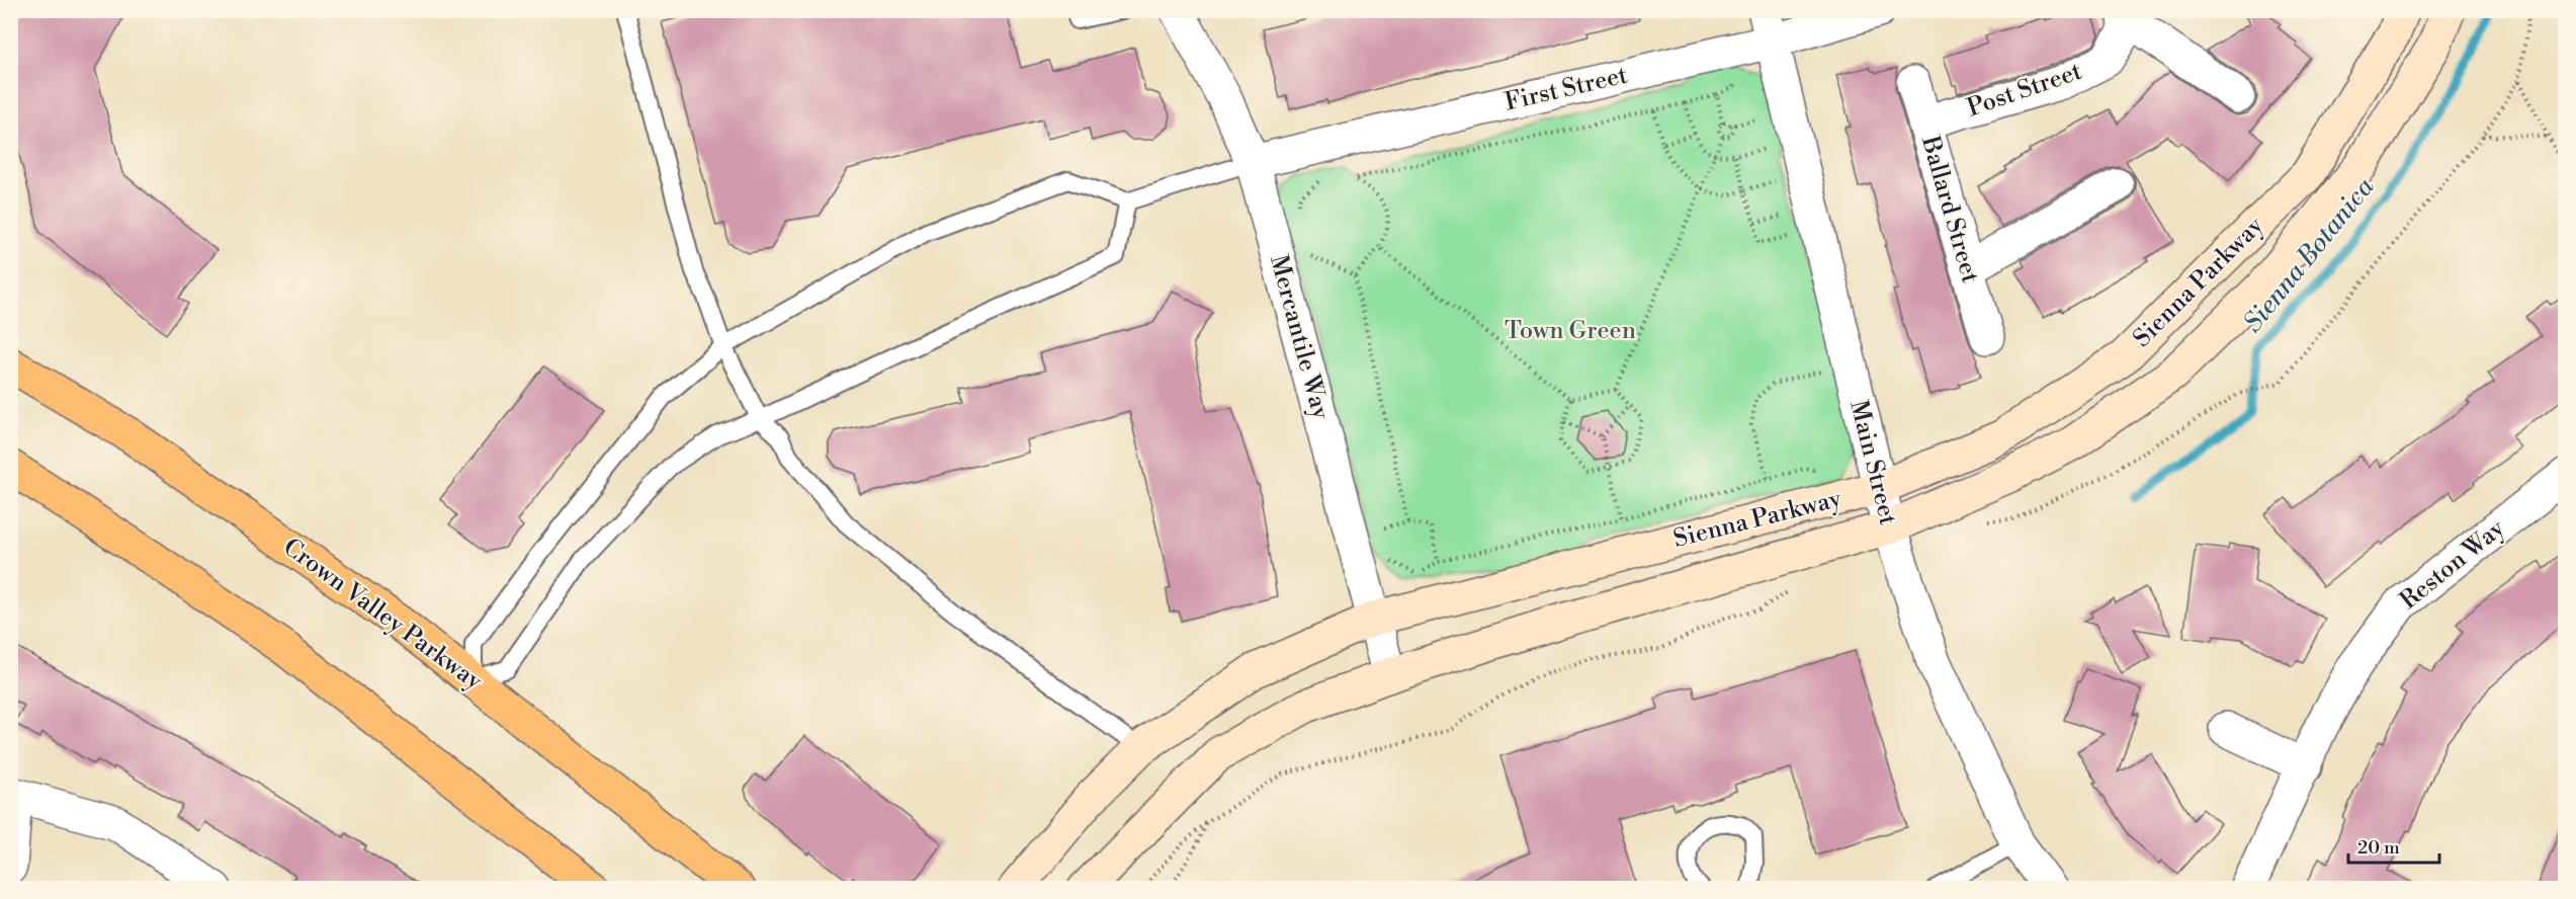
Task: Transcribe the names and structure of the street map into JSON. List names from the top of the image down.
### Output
{
  "streets": {
    "main road": ["Sienna Parkway", "Crown Valley Parkway"],
    "street": [
      "First Street",
      "Post Street",
      "Ballard Street",
      "Mercantile Way",
      "Main Street",
      "Reston Way"
    ]
  },
  "crossings": [
    ["First Street", "Mercantile Way"],
    ["First Street", "Main Street"],
    ["Post Street", "Ballard Street"],
    ["Sienna Parkway", "Mercantile Way"],
    ["Sienna Parkway", "Main Street"]
  ],
  "water": ["Sienna Botanica"],
  "parks": ["Town Green"],
  "scale_bar": "20 m"
}
